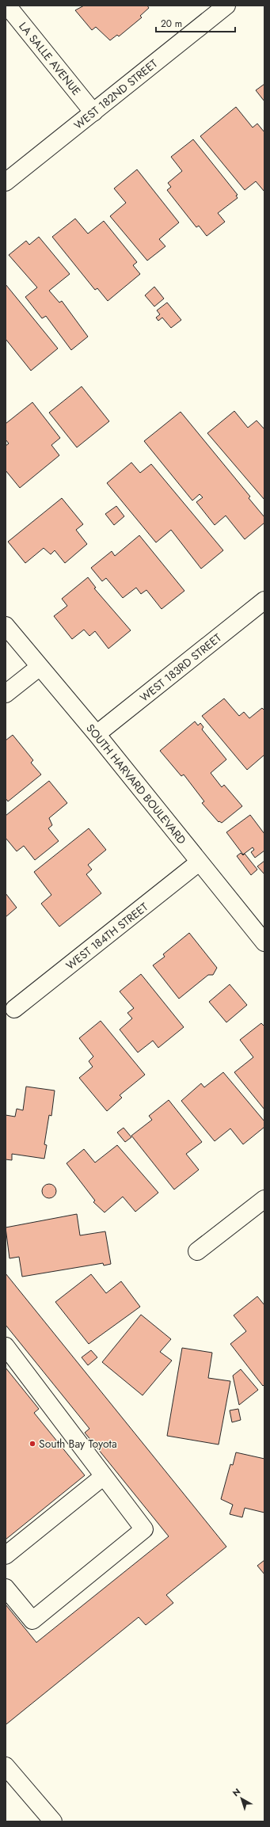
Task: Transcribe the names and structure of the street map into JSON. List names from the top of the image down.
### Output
{
  "streets": {
    "street": [
      "LA SALLE AVENUE",
      "WEST 182ND STREET",
      "WEST 183RD STREET",
      "SOUTH HARVARD BOULEVARD",
      "WEST 184TH STREET"
    ]
  },
  "crossings": [
    ["LA SALLE AVENUE", "WEST 182ND STREET"],
    ["WEST 183RD STREET", "SOUTH HARVARD BOULEVARD"],
    ["SOUTH HARVARD BOULEVARD", "WEST 184TH STREET"]
  ],
  "places": ["South Bay Toyota"],
  "scale_bar": "20 m",
  "north": "top left"
}
